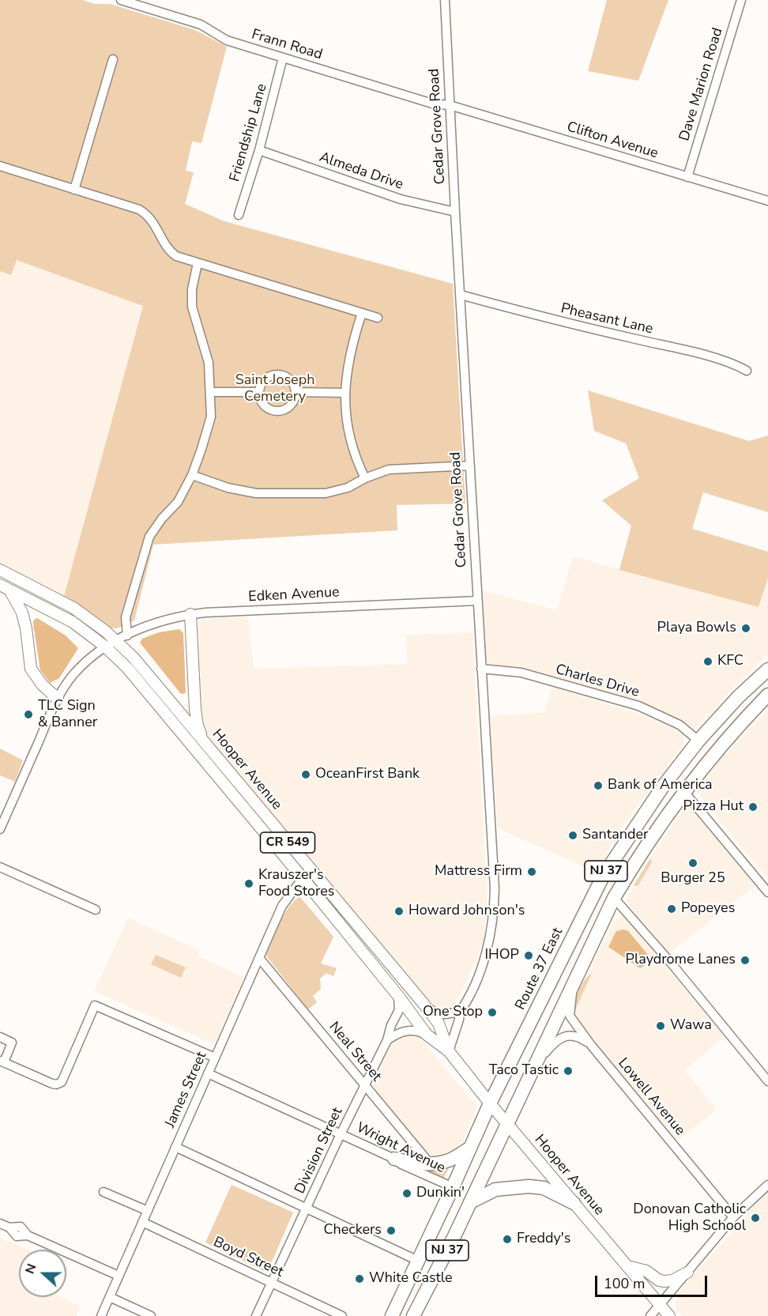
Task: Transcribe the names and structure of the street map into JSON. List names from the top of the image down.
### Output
{
  "streets": {
    "highway": ["NJ 37", "Route 37 East"],
    "main road": ["Hooper Avenue", "CR 549"],
    "street": [
      "Frann Road",
      "Dave Marion Road",
      "Cedar Grove Road",
      "Friendship Lane",
      "Clifton Avenue",
      "Almeda Drive",
      "Pheasant Lane",
      "Edken Avenue",
      "Charles Drive",
      "Neal Street",
      "James Street",
      "Lowell Avenue",
      "Wright Avenue",
      "Division Street",
      "Boyd Street"
    ]
  },
  "crossings": [
    ["Frann Road", "Cedar Grove Road"],
    ["Frann Road", "Friendship Lane"],
    ["Frann Road", "Clifton Avenue"],
    ["Dave Marion Road", "Clifton Avenue"],
    ["Cedar Grove Road", "Clifton Avenue"],
    ["Cedar Grove Road", "Almeda Drive"],
    ["Cedar Grove Road", "Pheasant Lane"],
    ["Cedar Grove Road", "Edken Avenue"],
    ["Cedar Grove Road", "Charles Drive"],
    ["Cedar Grove Road", "Hooper Avenue"],
    ["Cedar Grove Road", "Route 37 East"],
    ["Cedar Grove Road", "Neal Street"],
    ["Cedar Grove Road", "Division Street"],
    ["Friendship Lane", "Almeda Drive"],
    ["Edken Avenue", "Hooper Avenue"],
    ["Charles Drive", "Route 37 East"],
    ["Hooper Avenue", "NJ 37"],
    ["Hooper Avenue", "Route 37 East"],
    ["Hooper Avenue", "Neal Street"],
    ["Hooper Avenue", "James Street"],
    ["Hooper Avenue", "Division Street"],
    ["NJ 37", "Lowell Avenue"],
    ["Route 37 East", "Neal Street"],
    ["Route 37 East", "Wright Avenue"],
    ["Route 37 East", "Division Street"],
    ["Neal Street", "James Street"],
    ["Neal Street", "Division Street"],
    ["James Street", "Wright Avenue"],
    ["James Street", "Boyd Street"],
    ["Wright Avenue", "Division Street"],
    ["Division Street", "Boyd Street"]
  ],
  "parks": ["Saint Joseph Cemetery"],
  "places": [
    "Playa Bowls",
    "KFC",
    "TLC Sign & Banner",
    "OceanFirst Bank",
    "Bank of America",
    "Pizza Hut",
    "Santander",
    "Burger 25",
    "Mattress Firm",
    "Krauszer's Food Stores",
    "Popeyes",
    "Howard Johnson's",
    "IHOP",
    "Playdrome Lanes",
    "One Stop",
    "Wawa",
    "Taco Tastic",
    "Dunkin'",
    "Donovan Catholic High School",
    "Checkers",
    "Freddy's",
    "White Castle"
  ],
  "scale_bar": "100 m",
  "north": "left"
}
